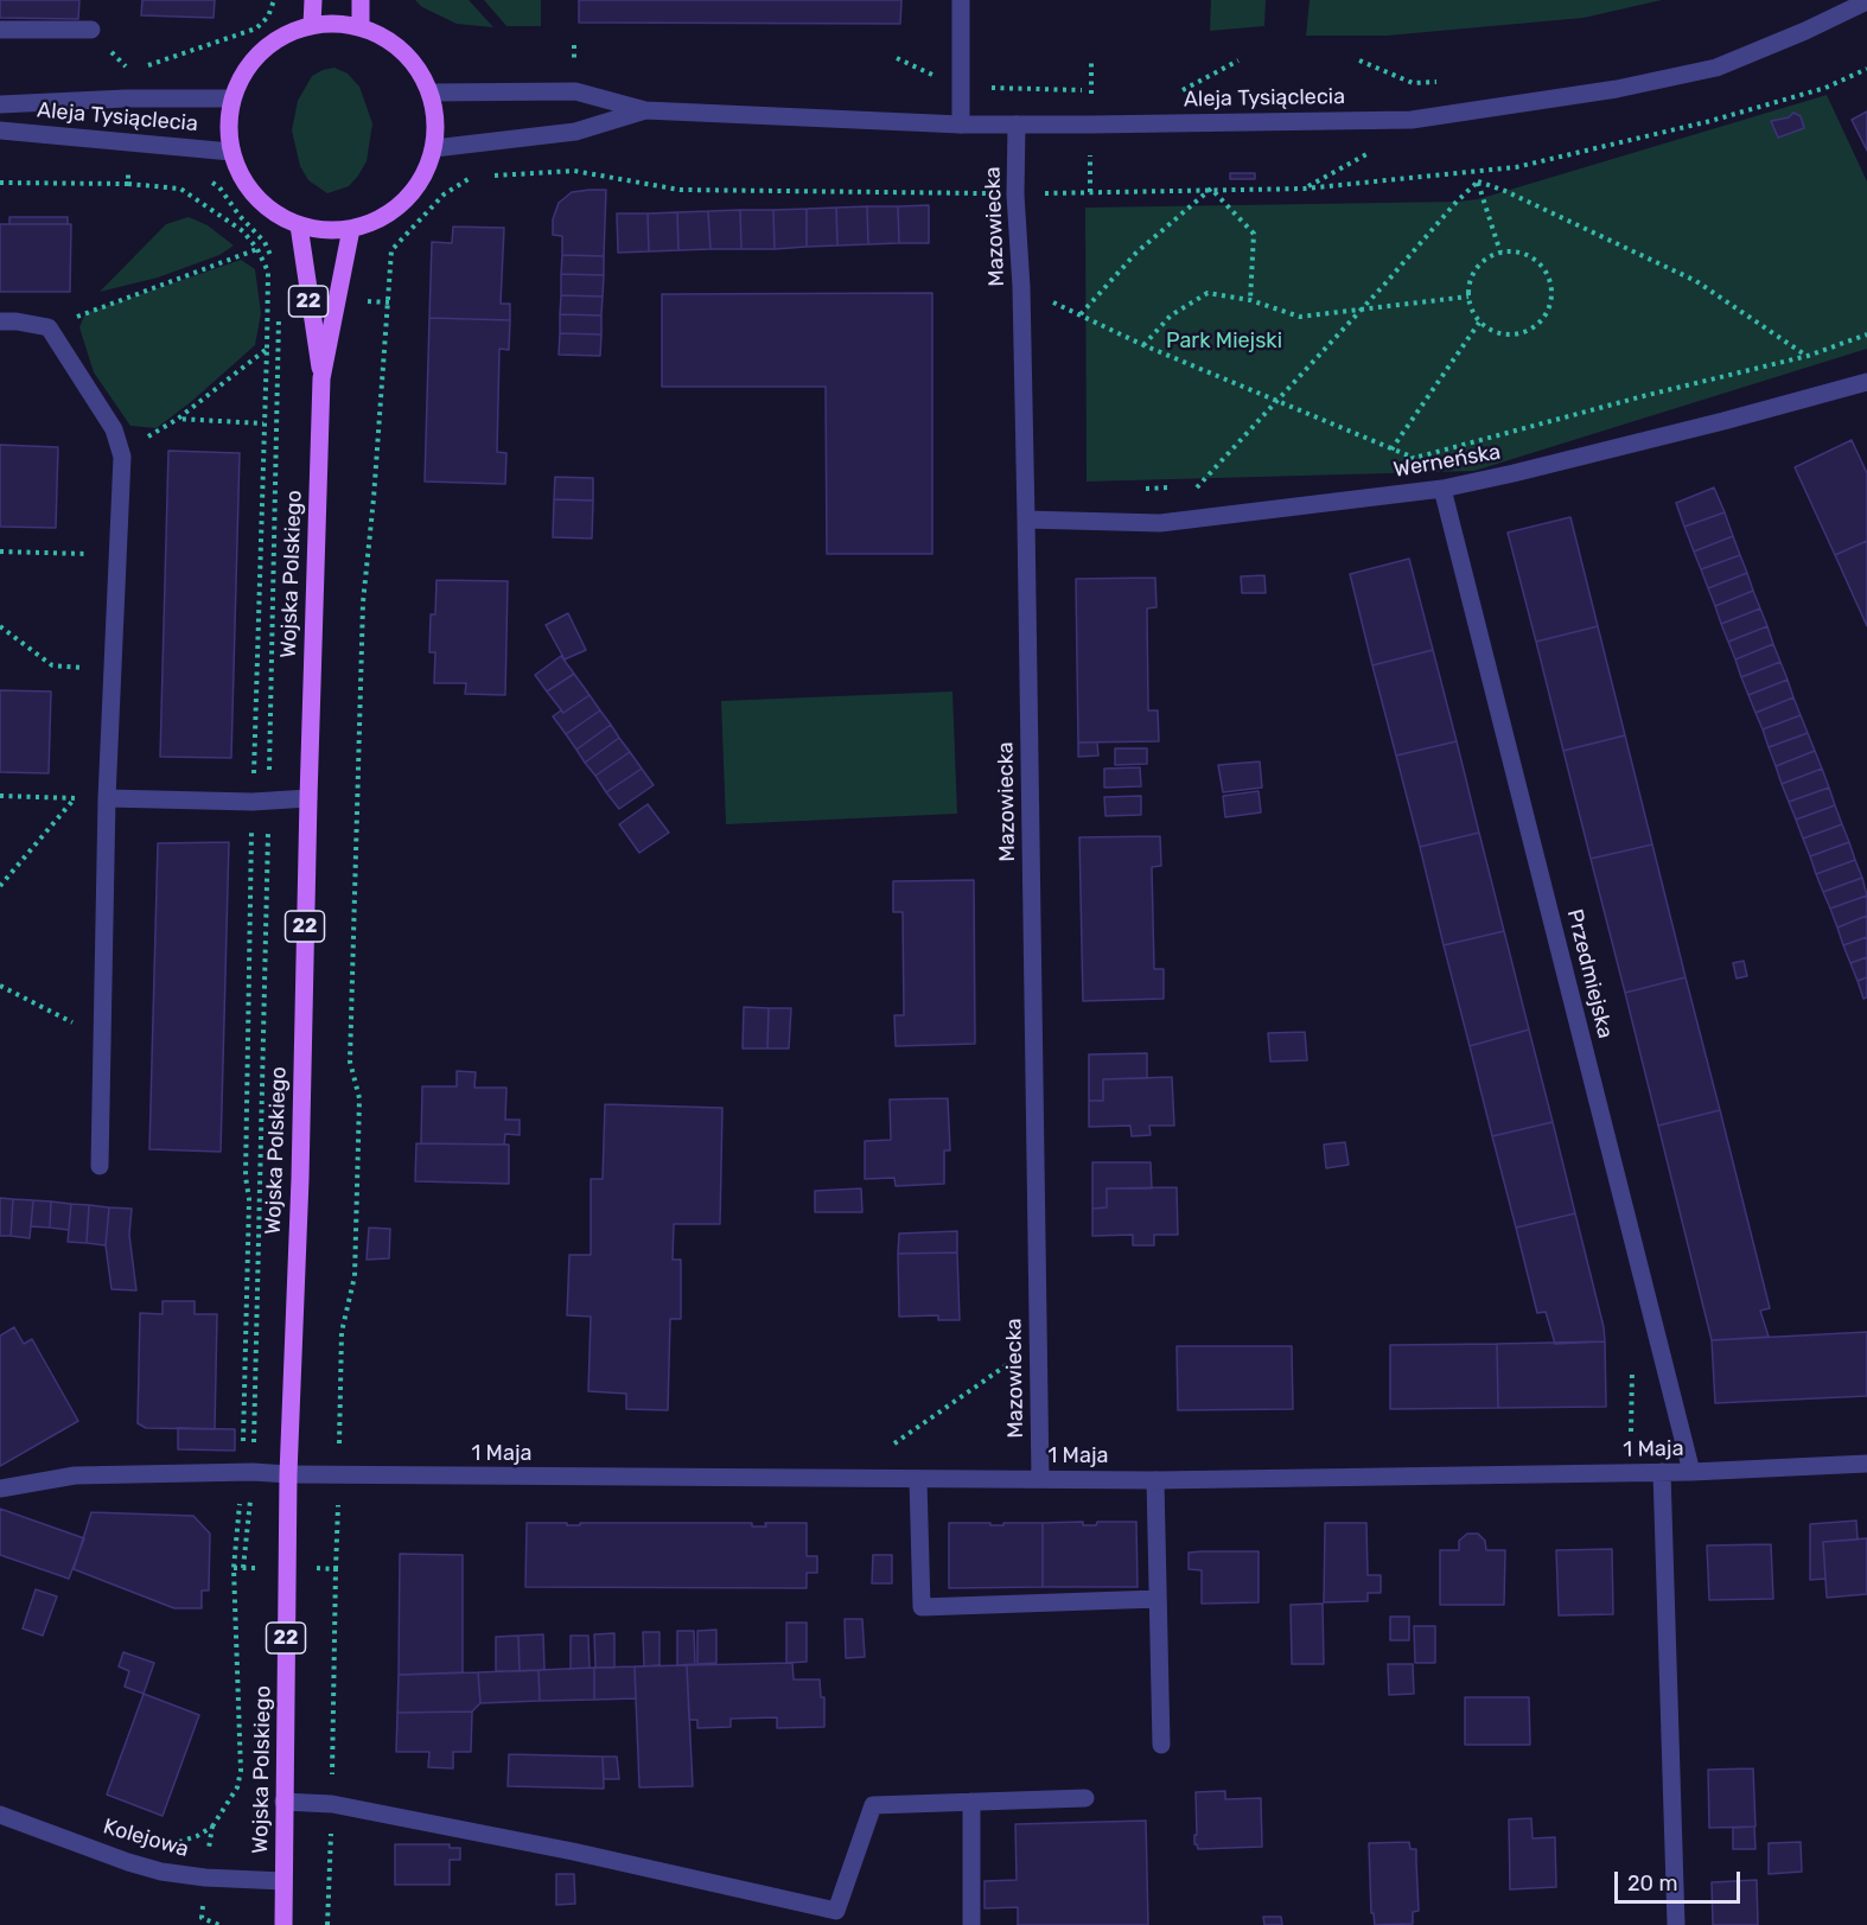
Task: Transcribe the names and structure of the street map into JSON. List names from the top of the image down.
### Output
{
  "streets": {
    "main road": ["22", "Wojska Polskiego"],
    "street": [
      "Aleja Tysiąclecia",
      "Mazowiecka",
      "Werneńska",
      "Przedmiejska",
      "1 Maja",
      "Kolejowa"
    ]
  },
  "crossings": [
    ["Aleja Tysiąclecia", "Mazowiecka"],
    ["Aleja Tysiąclecia", "Wojska Polskiego"],
    ["Mazowiecka", "Werneńska"],
    ["Mazowiecka", "1 Maja"],
    ["Werneńska", "Przedmiejska"],
    ["Wojska Polskiego", "1 Maja"],
    ["Wojska Polskiego", "Kolejowa"],
    ["Przedmiejska", "1 Maja"]
  ],
  "parks": ["Park Miejski"],
  "scale_bar": "20 m"
}
